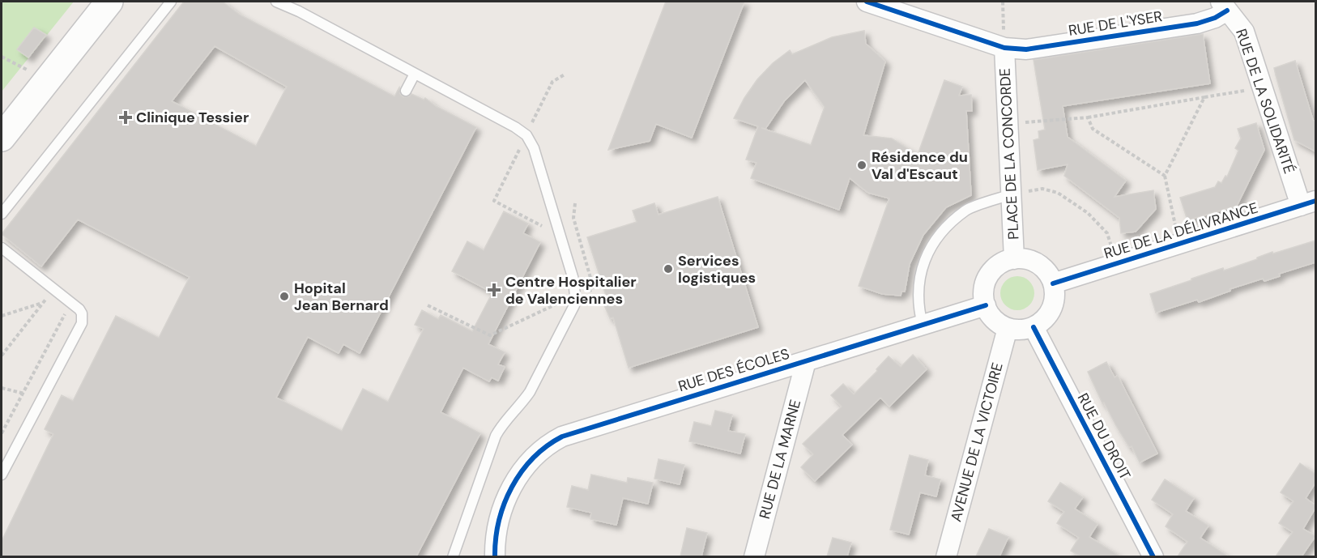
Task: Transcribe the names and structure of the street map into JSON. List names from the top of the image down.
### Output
{
  "streets": {
    "street": [
      "RUE DE L'YSER",
      "RUE DE LA SOLIDARITÉ",
      "PLACE DE LA CONCORDE",
      "RUE DE LA DÉLIVRANCE",
      "RUE DES ÉCOLES",
      "RUE DU DROIT",
      "AVENUE DE LA VICTOIRE",
      "RUE DE LA MARNE"
    ]
  },
  "crossings": [
    ["RUE DE L'YSER", "RUE DE LA SOLIDARITÉ"],
    ["RUE DE L'YSER", "PLACE DE LA CONCORDE"],
    ["RUE DE LA SOLIDARITÉ", "RUE DE LA DÉLIVRANCE"],
    ["PLACE DE LA CONCORDE", "RUE DE LA DÉLIVRANCE"],
    ["PLACE DE LA CONCORDE", "RUE DES ÉCOLES"],
    ["PLACE DE LA CONCORDE", "RUE DU DROIT"],
    ["PLACE DE LA CONCORDE", "AVENUE DE LA VICTOIRE"],
    ["RUE DE LA DÉLIVRANCE", "RUE DES ÉCOLES"],
    ["RUE DE LA DÉLIVRANCE", "RUE DU DROIT"],
    ["RUE DE LA DÉLIVRANCE", "AVENUE DE LA VICTOIRE"],
    ["RUE DES ÉCOLES", "RUE DU DROIT"],
    ["RUE DES ÉCOLES", "AVENUE DE LA VICTOIRE"],
    ["RUE DES ÉCOLES", "RUE DE LA MARNE"],
    ["RUE DU DROIT", "AVENUE DE LA VICTOIRE"]
  ],
  "places": {
    "health": ["Clinique Tessier", "Centre Hospitalier de Valenciennes"],
    "other": ["Résidence du Val d'Escaut", "Services logistiques", "Hopital Jean Bernard"]
  }
}
